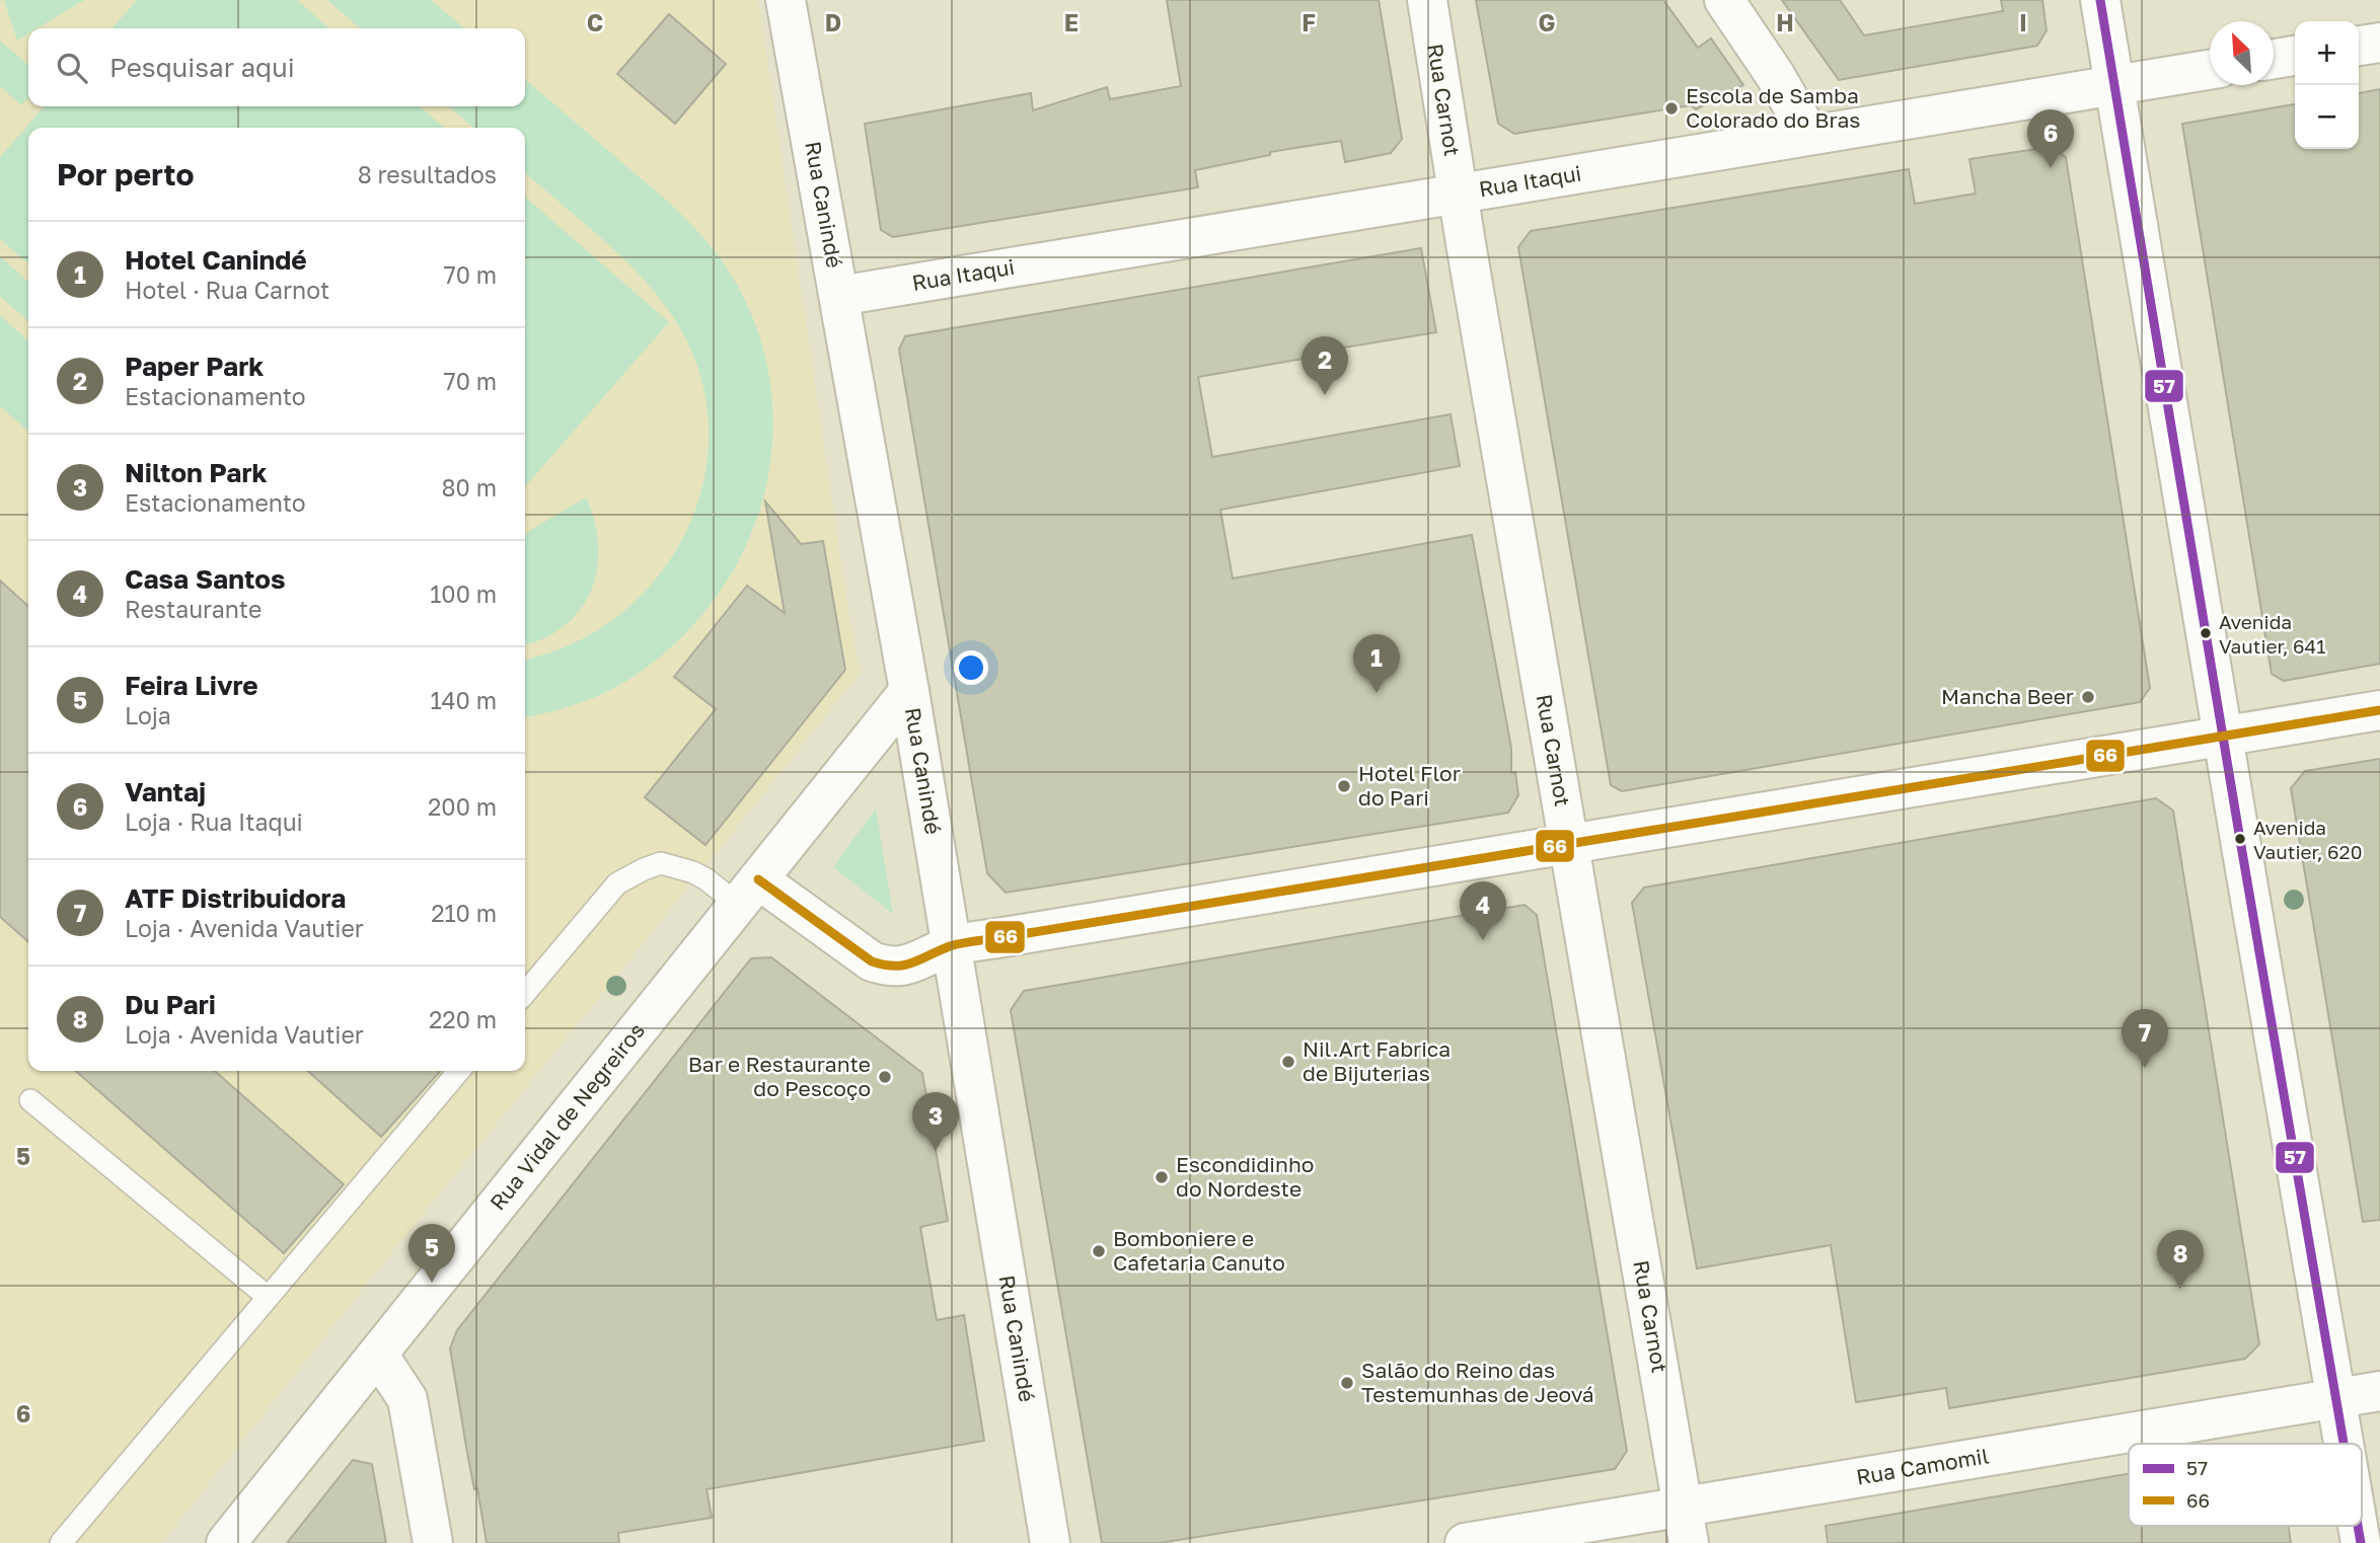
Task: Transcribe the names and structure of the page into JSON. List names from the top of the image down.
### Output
{
  "streets": {
    "street": [
      "Rua Carnot",
      "Rua Itaqui",
      "Rua Canindé",
      "Rua Vidal de Negreiros",
      "Rua Camomil"
    ]
  },
  "crossings": [
    ["Rua Carnot", "Rua Itaqui"],
    ["Rua Carnot", "Rua Camomil"],
    ["Rua Itaqui", "Rua Canindé"],
    ["Rua Canindé", "Rua Vidal de Negreiros"]
  ],
  "places": [
    "Escola de Samba Colorado do Bras",
    "Avenida Vautier, 641",
    "Mancha Beer",
    "Hotel Flor do Pari",
    "Avenida Vautier, 620",
    "Nil.Art Fabrica de Bijuterias",
    "Bar e Restaurante do Pescoço",
    "Escondidinho do Nordeste",
    "Bomboniere e Cafetaria Canuto",
    "Salão do Reino das Testemunhas de Jeová"
  ],
  "lines": ["transit line 57", "transit line 66"],
  "legend": ["57", "66"],
  "north": "top left",
  "page": {
    "map_buttons": ["+", "−"],
    "search": "Pesquisar aqui",
    "pins": [
      "6",
      "2",
      "1",
      "4",
      "7",
      "3",
      "5",
      "8"
    ],
    "heading": ["Por perto", "8 resultados"],
    "list": [
      {
        "mark": "1",
        "name": "Hotel Canindé",
        "note": "Hotel · Rua Carnot",
        "value": "70 m"
      },
      {
        "mark": "2",
        "name": "Paper Park",
        "note": "Estacionamento",
        "value": "70 m"
      },
      {
        "mark": "3",
        "name": "Nilton Park",
        "note": "Estacionamento",
        "value": "80 m"
      },
      {
        "mark": "4",
        "name": "Casa Santos",
        "note": "Restaurante",
        "value": "100 m"
      },
      {
        "mark": "5",
        "name": "Feira Livre",
        "note": "Loja",
        "value": "140 m"
      },
      {
        "mark": "6",
        "name": "Vantaj",
        "note": "Loja · Rua Itaqui",
        "value": "200 m"
      },
      {
        "mark": "7",
        "name": "ATF Distribuidora",
        "note": "Loja · Avenida Vautier",
        "value": "210 m"
      },
      {
        "mark": "8",
        "name": "Du Pari",
        "note": "Loja · Avenida Vautier",
        "value": "220 m"
      }
    ]
  },
  "grid": {
    "columns": [
      "C",
      "D",
      "E",
      "F",
      "G",
      "H",
      "I"
    ],
    "rows": ["5", "6"]
  }
}
